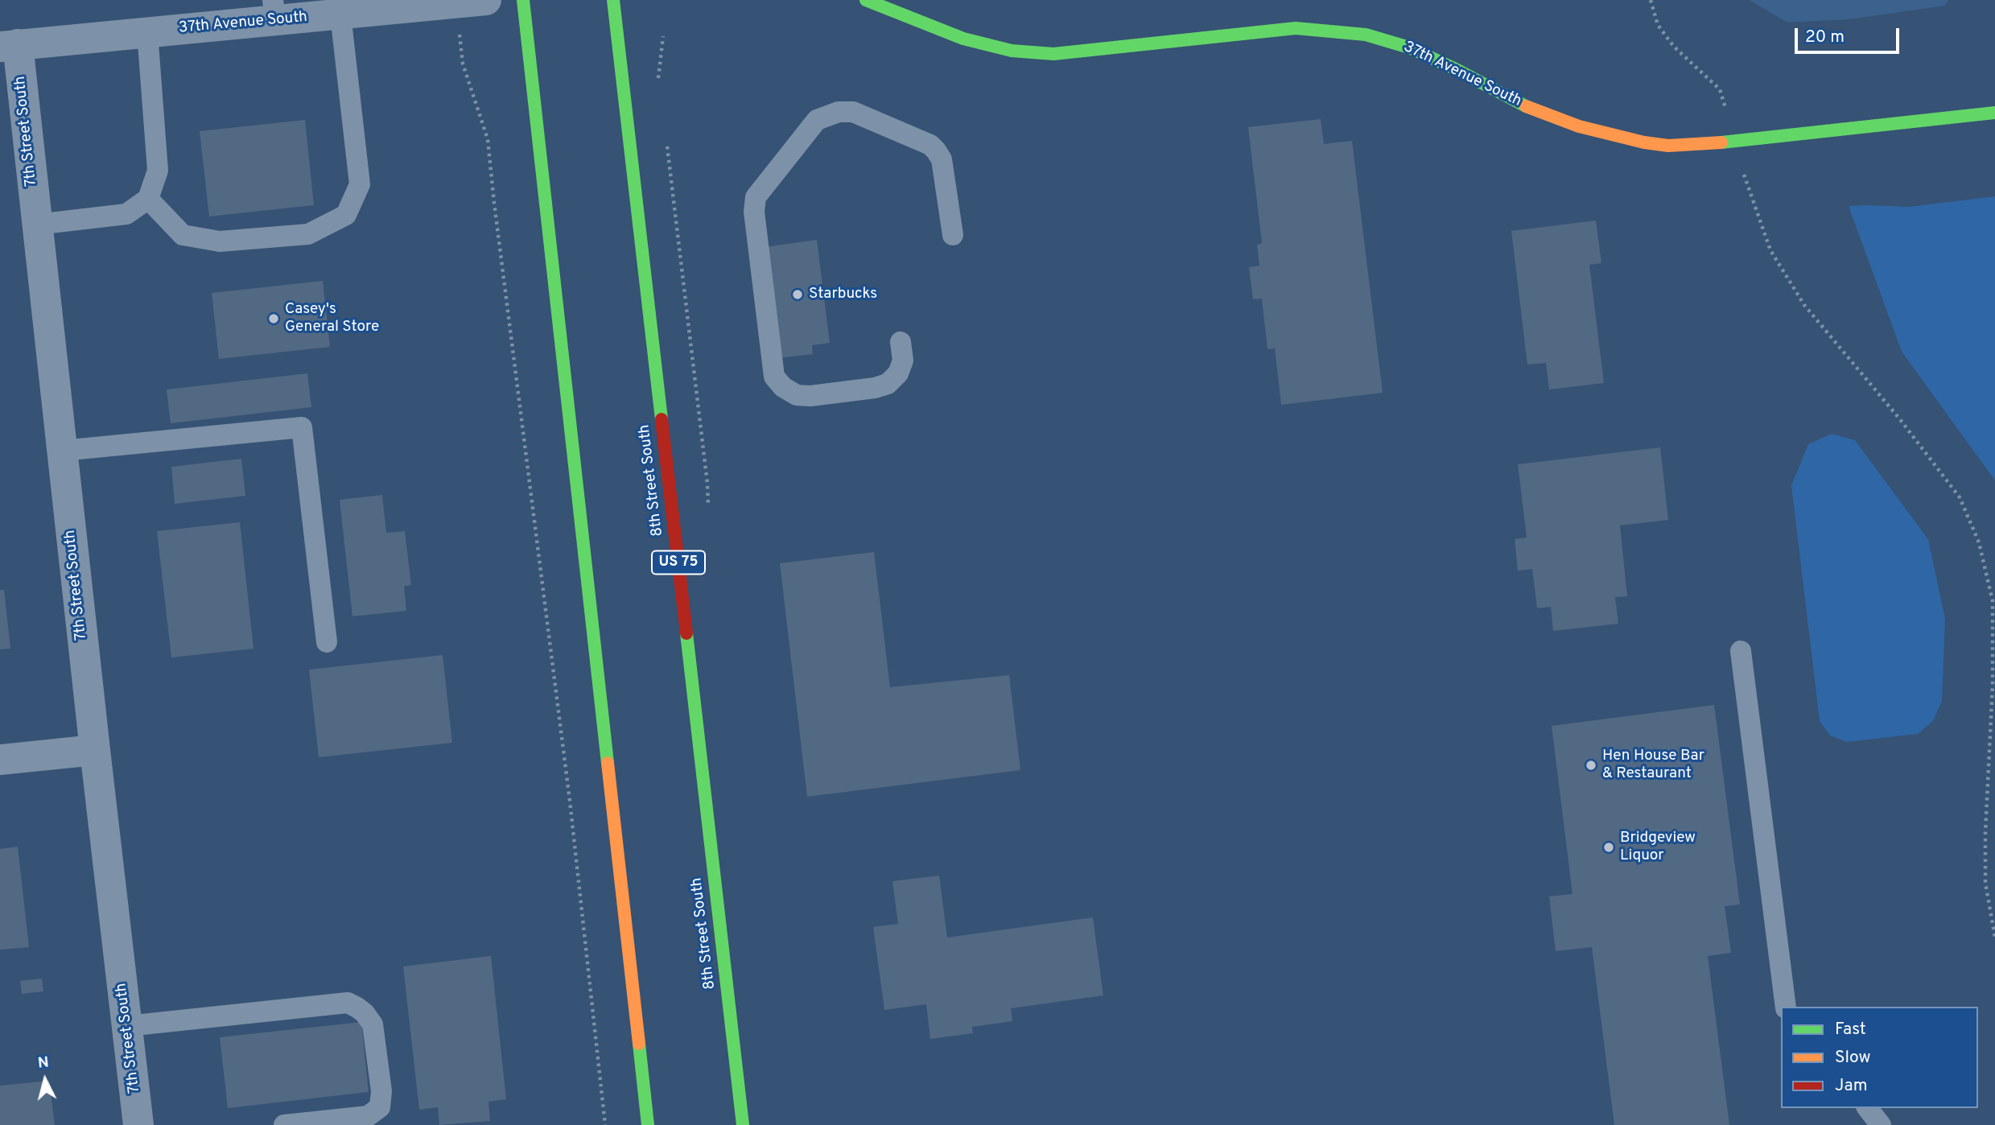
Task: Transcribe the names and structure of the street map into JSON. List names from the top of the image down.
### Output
{
  "streets": {
    "main road": ["37th Avenue South", "8th Street South", "US 75"],
    "street": ["7th Street South"]
  },
  "crossings": [
    ["37th Avenue South", "7th Street South"]
  ],
  "places": [
    "Starbucks",
    "Casey's General Store",
    "Hen House Bar & Restaurant",
    "Bridgeview Liquor"
  ],
  "legend": ["Fast", "Slow", "Jam"],
  "scale_bar": "20 m",
  "north": "top"
}
